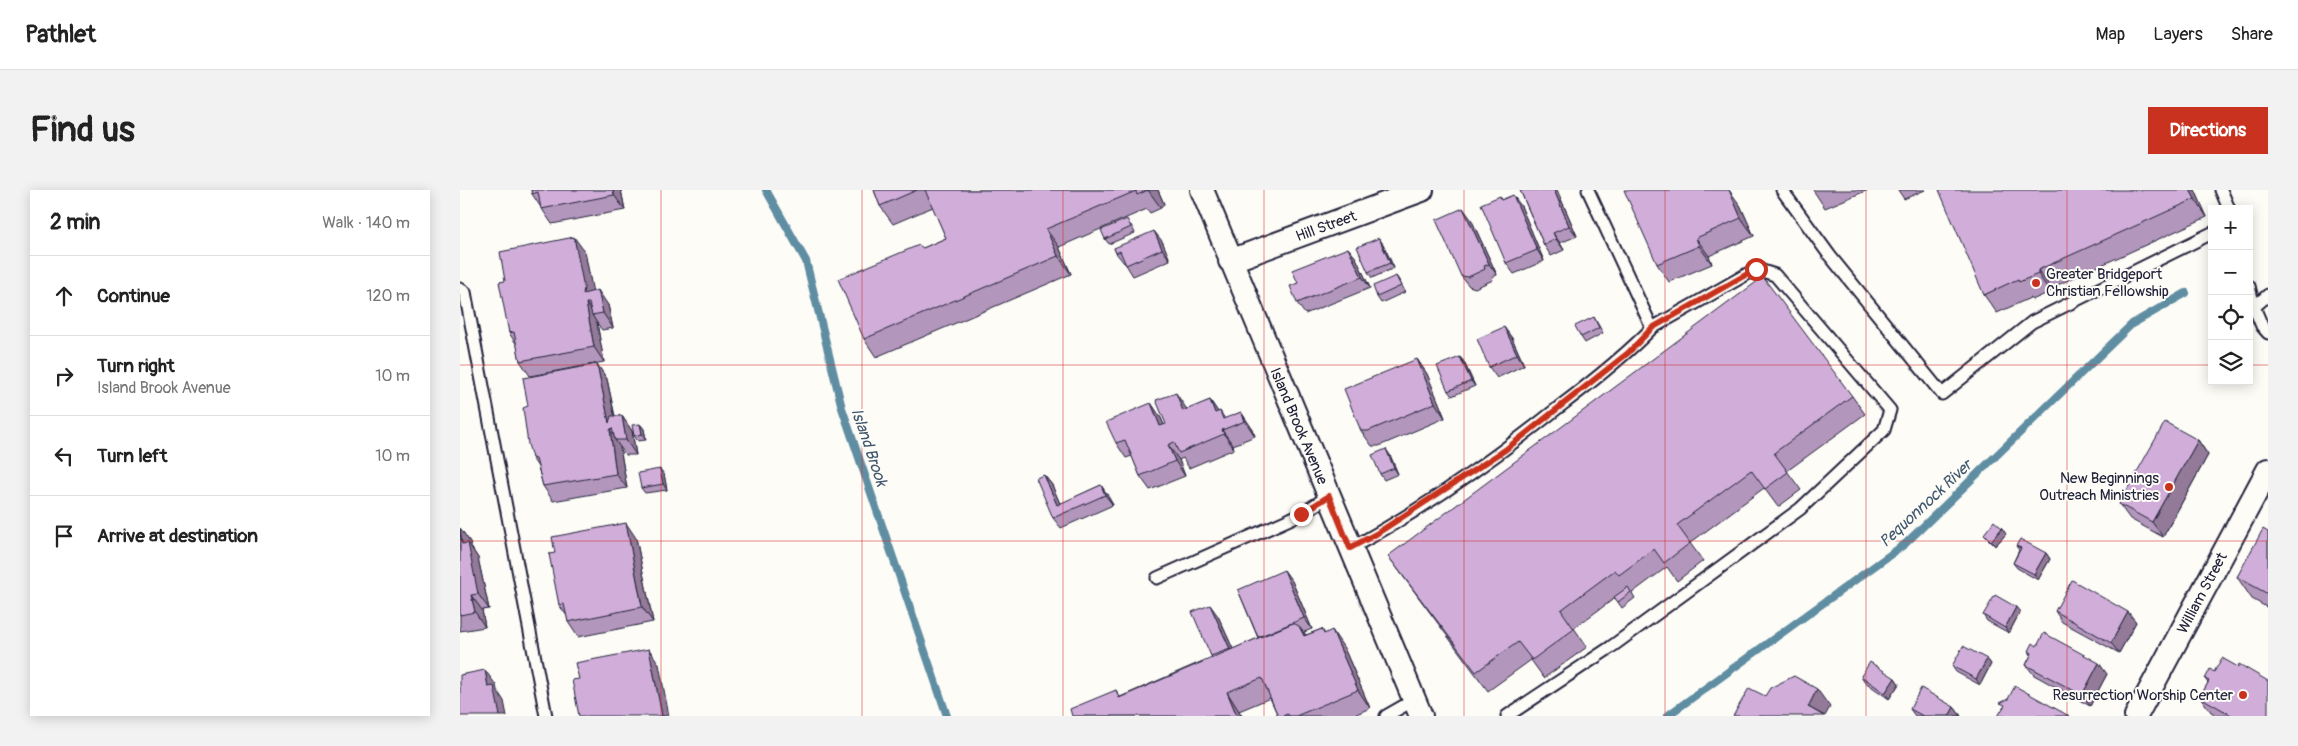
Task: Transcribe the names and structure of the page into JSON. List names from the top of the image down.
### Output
{
  "streets": {
    "street": ["Hill Street", "Island Brook Avenue", "William Street"]
  },
  "crossings": [
    ["Hill Street", "Island Brook Avenue"]
  ],
  "water": ["Island Brook", "Pequonnock River"],
  "places": ["Greater Bridgeport Christian Fellowship", "New Beginnings Outreach Ministries", "Resurrection Worship Center"],
  "page": {
    "header": "Pathlet",
    "nav": ["Map", "Layers", "Share"],
    "buttons": "Directions",
    "title": "Find us",
    "heading": ["2 min", "Walk · 140 m"],
    "map_buttons": ["+", "−"],
    "list": [
      ["Continue", "120 m"],
      ["Turn right", "Island Brook Avenue", "10 m"],
      ["Turn left", "10 m"],
      "Arrive at destination"
    ]
  }
}
